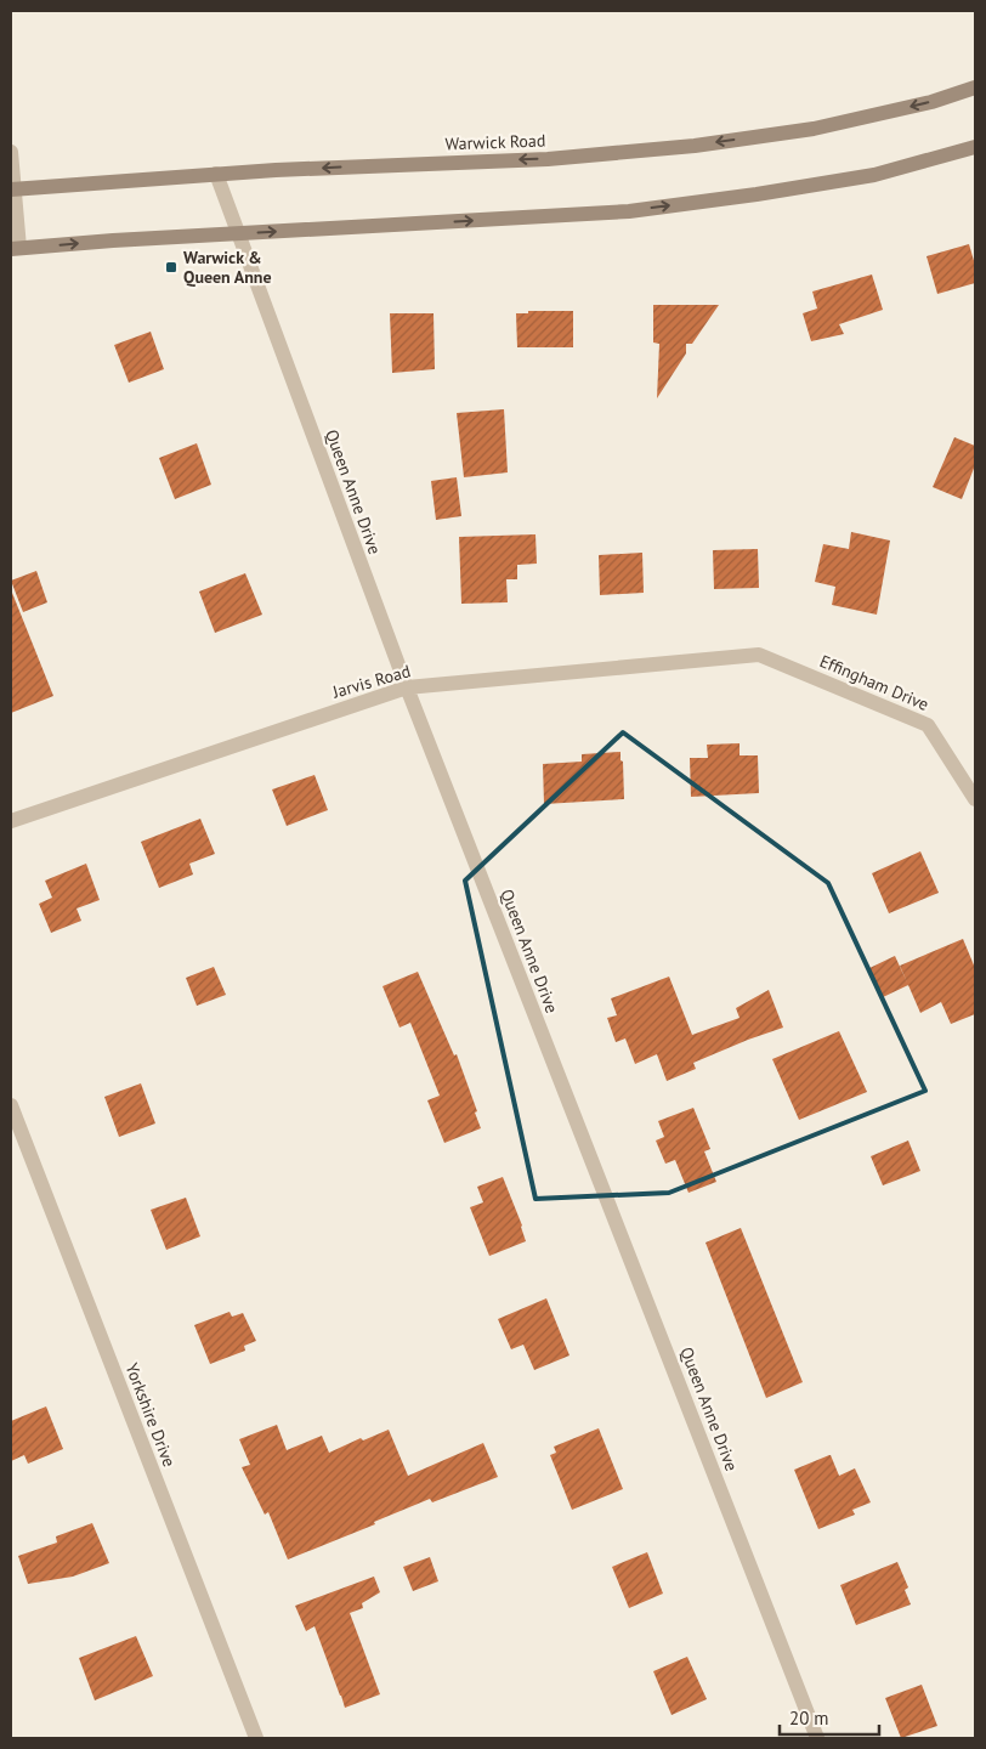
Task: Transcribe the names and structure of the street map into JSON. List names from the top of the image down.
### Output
{
  "streets": {
    "main road": ["Warwick Road"],
    "street": [
      "Queen Anne Drive",
      "Jarvis Road",
      "Effingham Drive",
      "Yorkshire Drive"
    ]
  },
  "crossings": [
    ["Warwick Road", "Queen Anne Drive"],
    ["Queen Anne Drive", "Jarvis Road"],
    ["Jarvis Road", "Effingham Drive"]
  ],
  "places": {
    "transit": ["Warwick & Queen Anne"]
  },
  "scale_bar": "20 m"
}
